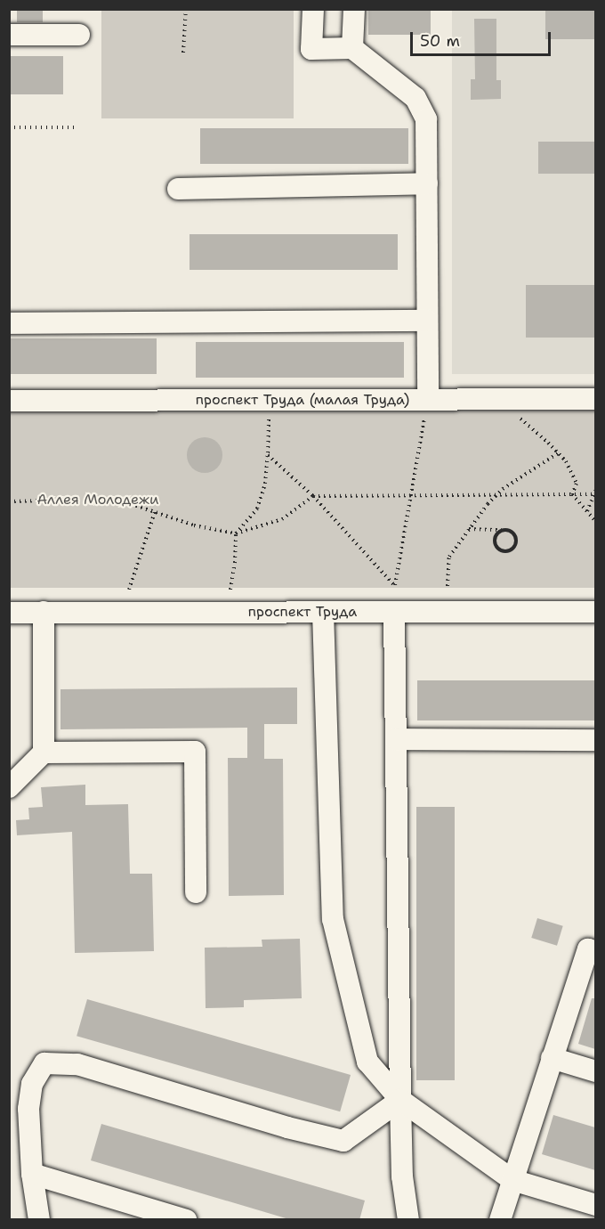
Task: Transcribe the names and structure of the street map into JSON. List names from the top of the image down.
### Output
{
  "streets": {
    "street": ["проспект Труда (малая Труда)", "проспект Труда"]
  },
  "parks": ["Аллея Молодежи"],
  "scale_bar": "50 m"
}
